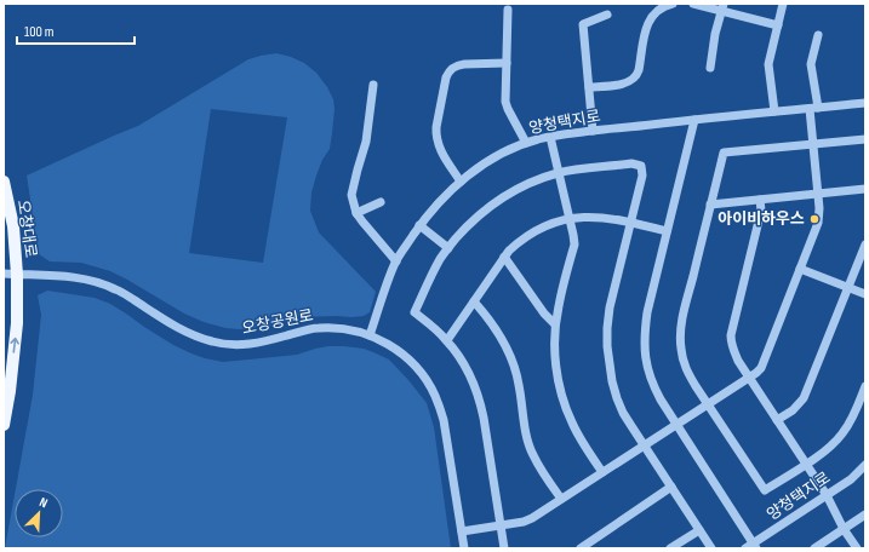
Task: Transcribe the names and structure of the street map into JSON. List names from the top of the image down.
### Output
{
  "streets": {
    "main road": ["오창대로"],
    "street": ["양청택지로", "오창공원로"]
  },
  "crossings": [
    ["양청택지로", "오창공원로"],
    ["오창대로", "오창공원로"]
  ],
  "one_way": ["오창대로"],
  "places": ["아이비하우스"],
  "scale_bar": "100 m",
  "north": "top right"
}
